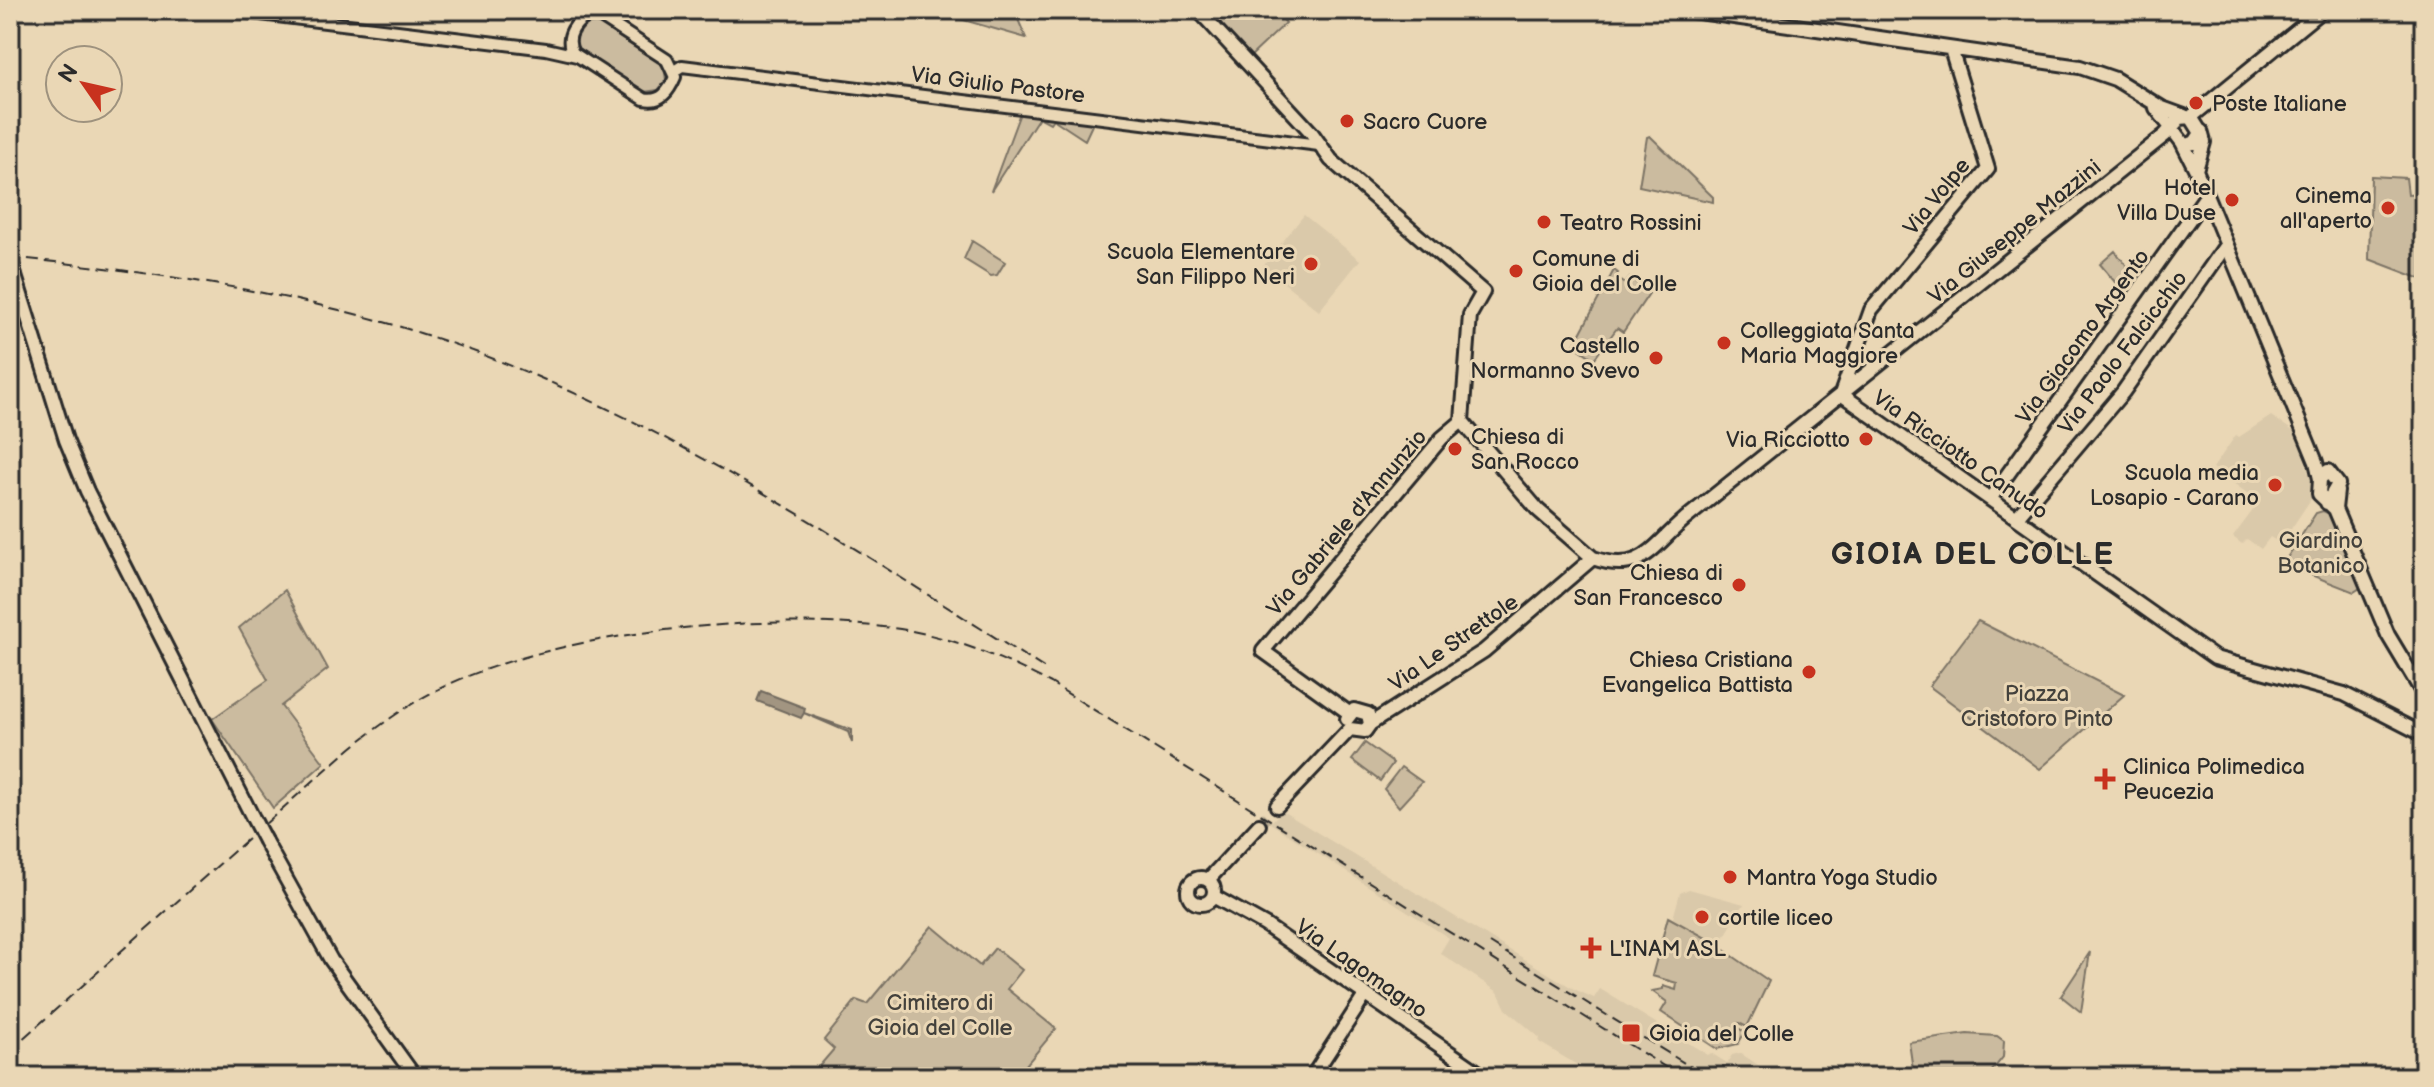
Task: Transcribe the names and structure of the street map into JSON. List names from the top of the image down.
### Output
{
  "streets": {
    "main road": [
      "Via Volpe",
      "Via Giuseppe Mazzini",
      "Via Giacomo Argento",
      "Via Paolo Falcicchio",
      "Via Ricciotto Canudo",
      "Via Gabriele d'Annunzio",
      "Via Le Strettole",
      "Via Lagomagno"
    ],
    "street": ["Via Giulio Pastore"]
  },
  "crossings": [
    ["Via Volpe", "Via Giuseppe Mazzini"],
    ["Via Volpe", "Via Ricciotto Canudo"],
    ["Via Giuseppe Mazzini", "Via Ricciotto Canudo"],
    ["Via Giuseppe Mazzini", "Via Le Strettole"],
    ["Via Giacomo Argento", "Via Ricciotto Canudo"],
    ["Via Paolo Falcicchio", "Via Ricciotto Canudo"],
    ["Via Gabriele d'Annunzio", "Via Le Strettole"]
  ],
  "districts": ["GIOIA DEL COLLE"],
  "parks": ["Giardino Botanico", "Piazza Cristoforo Pinto", "Cimitero di Gioia del Colle"],
  "places": {
    "other": [
      "Poste Italiane",
      "Sacro Cuore",
      "Hotel Villa Duse",
      "Cinema all'aperto",
      "Teatro Rossini",
      "Scuola Elementare San Filippo Neri",
      "Comune di Gioia del Colle",
      "Colleggiata Santa Maria Maggiore",
      "Castello Normanno Svevo",
      "Via Ricciotto",
      "Chiesa di San Rocco",
      "Scuola media Losapio - Carano",
      "Chiesa di San Francesco",
      "Chiesa Cristiana Evangelica Battista",
      "Mantra Yoga Studio",
      "cortile liceo"
    ],
    "health": ["Clinica Polimedica Peucezia", "L'INAM ASL"],
    "transit": ["Gioia del Colle"]
  },
  "north": "top left"
}
